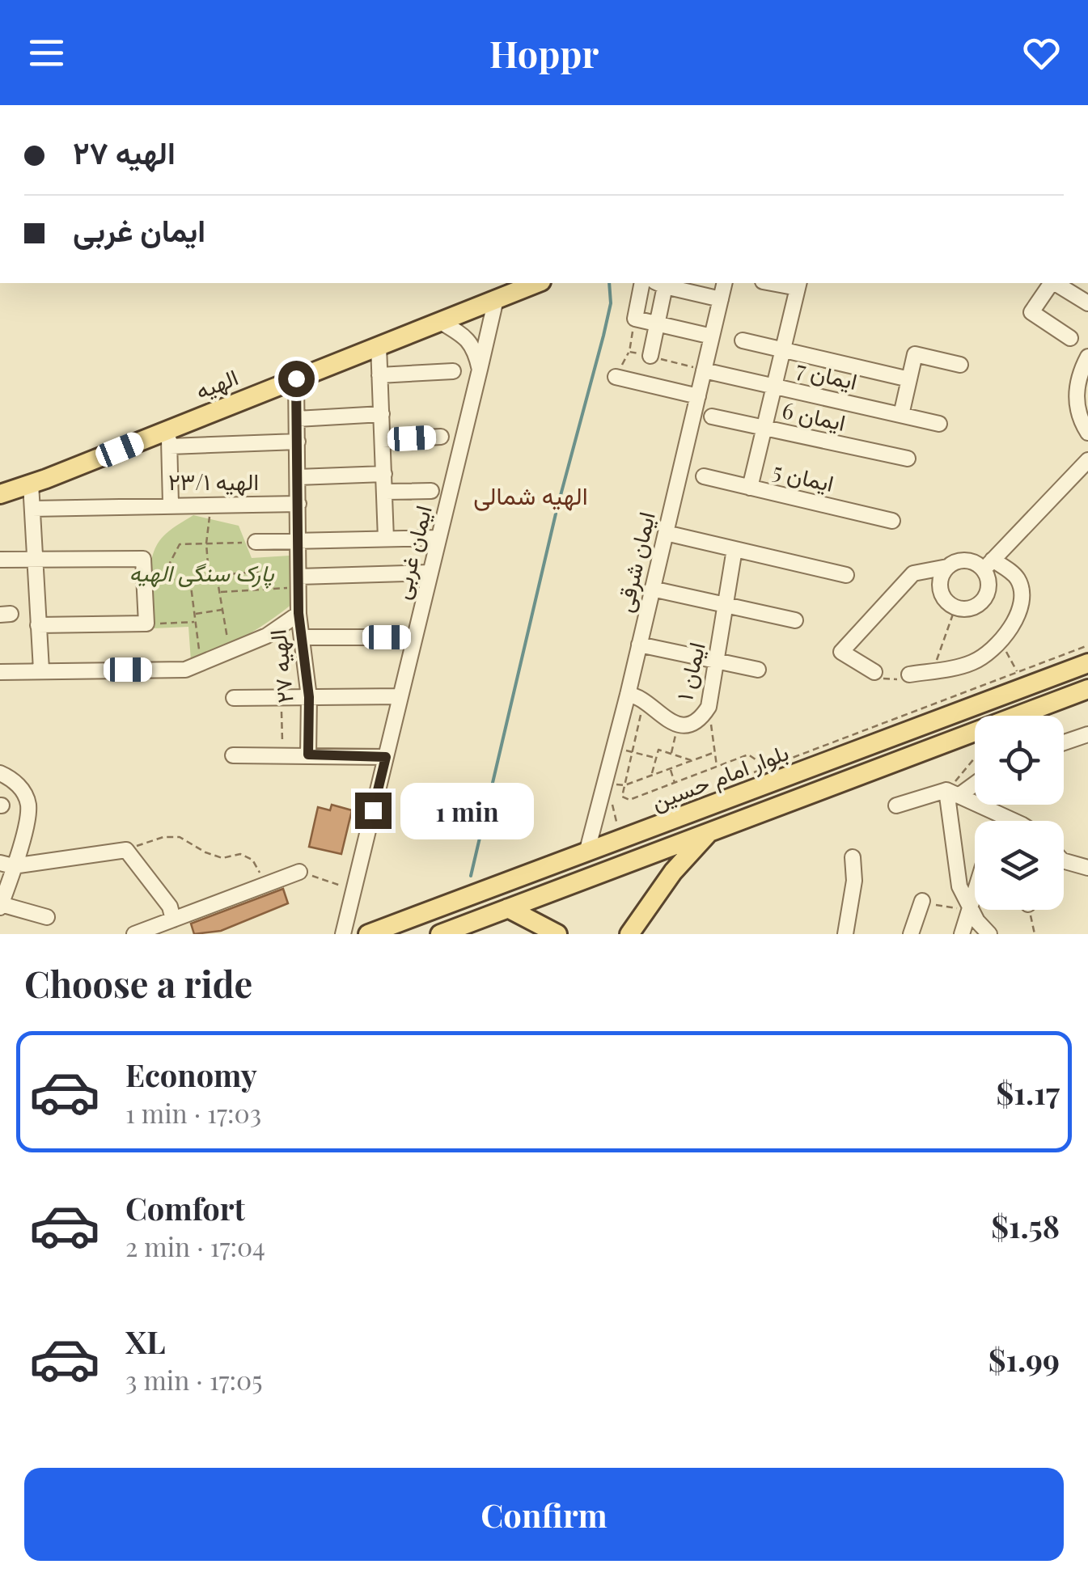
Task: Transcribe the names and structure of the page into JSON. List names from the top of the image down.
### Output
{
  "streets": {
    "main road": ["الهیه", "بلوار امام حسین"],
    "street": [
      "ایمان 7",
      "ایمان 6",
      "ایمان 5",
      "الهیه ۲۳/۱",
      "ایمان غربی",
      "ایمان شرقی",
      "الهیه ۲۷",
      "ایمان ۱"
    ]
  },
  "crossings": [
    ["ایمان 7", "ایمان شرقی"],
    ["الهیه", "ایمان غربی"],
    ["الهیه", "الهیه ۲۷"],
    ["الهیه ۲۳/۱", "الهیه ۲۷"],
    ["ایمان شرقی", "ایمان ۱"],
    ["ایمان شرقی", "بلوار امام حسین"]
  ],
  "districts": ["الهیه شمالی"],
  "parks": ["پارک سنگی الهیه"],
  "page": {
    "header": "Hoppr",
    "banner": ["الهیه ۲۷", "ایمان غربی"],
    "bubble": "1 min",
    "heading": "Choose a ride",
    "list": [
      {
        "name": "Economy",
        "note": "1 min · 17:03",
        "value": "$1.17"
      },
      {
        "name": "Comfort",
        "note": "2 min · 17:04",
        "value": "$1.58"
      },
      {
        "name": "XL",
        "note": "3 min · 17:05",
        "value": "$1.99"
      }
    ],
    "buttons": "Confirm"
  }
}
